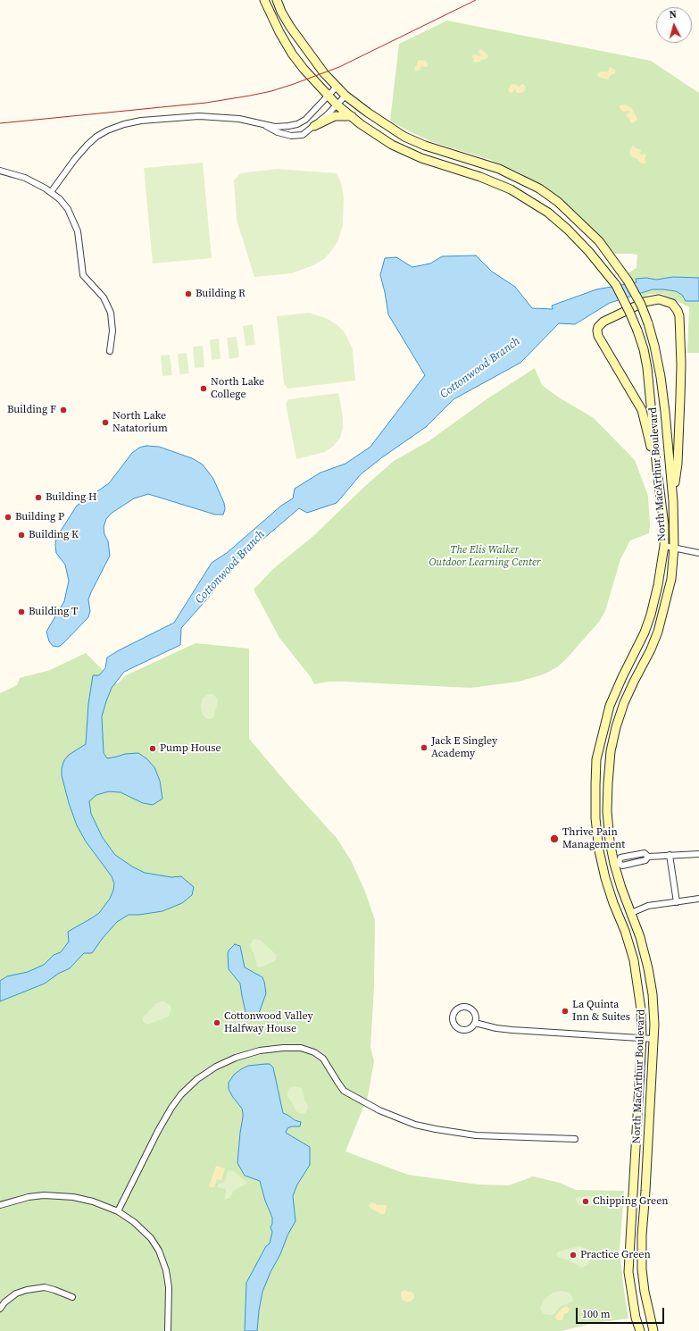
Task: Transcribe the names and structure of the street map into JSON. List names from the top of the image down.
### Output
{
  "streets": {
    "main road": ["North MacArthur Boulevard"]
  },
  "water": ["Cottonwood Branch"],
  "parks": ["The Elis Walker Outdoor Learning Center"],
  "places": [
    "Building R",
    "North Lake College",
    "Building F",
    "North Lake Natatorium",
    "Building H",
    "Building P",
    "Building K",
    "Building T",
    "Jack E Singley Academy",
    "Pump House",
    "Thrive Pain Management",
    "La Quinta Inn & Suites",
    "Cottonwood Valley Halfway House",
    "Chipping Green",
    "Practice Green"
  ],
  "scale_bar": "100 m",
  "north": "top"
}
